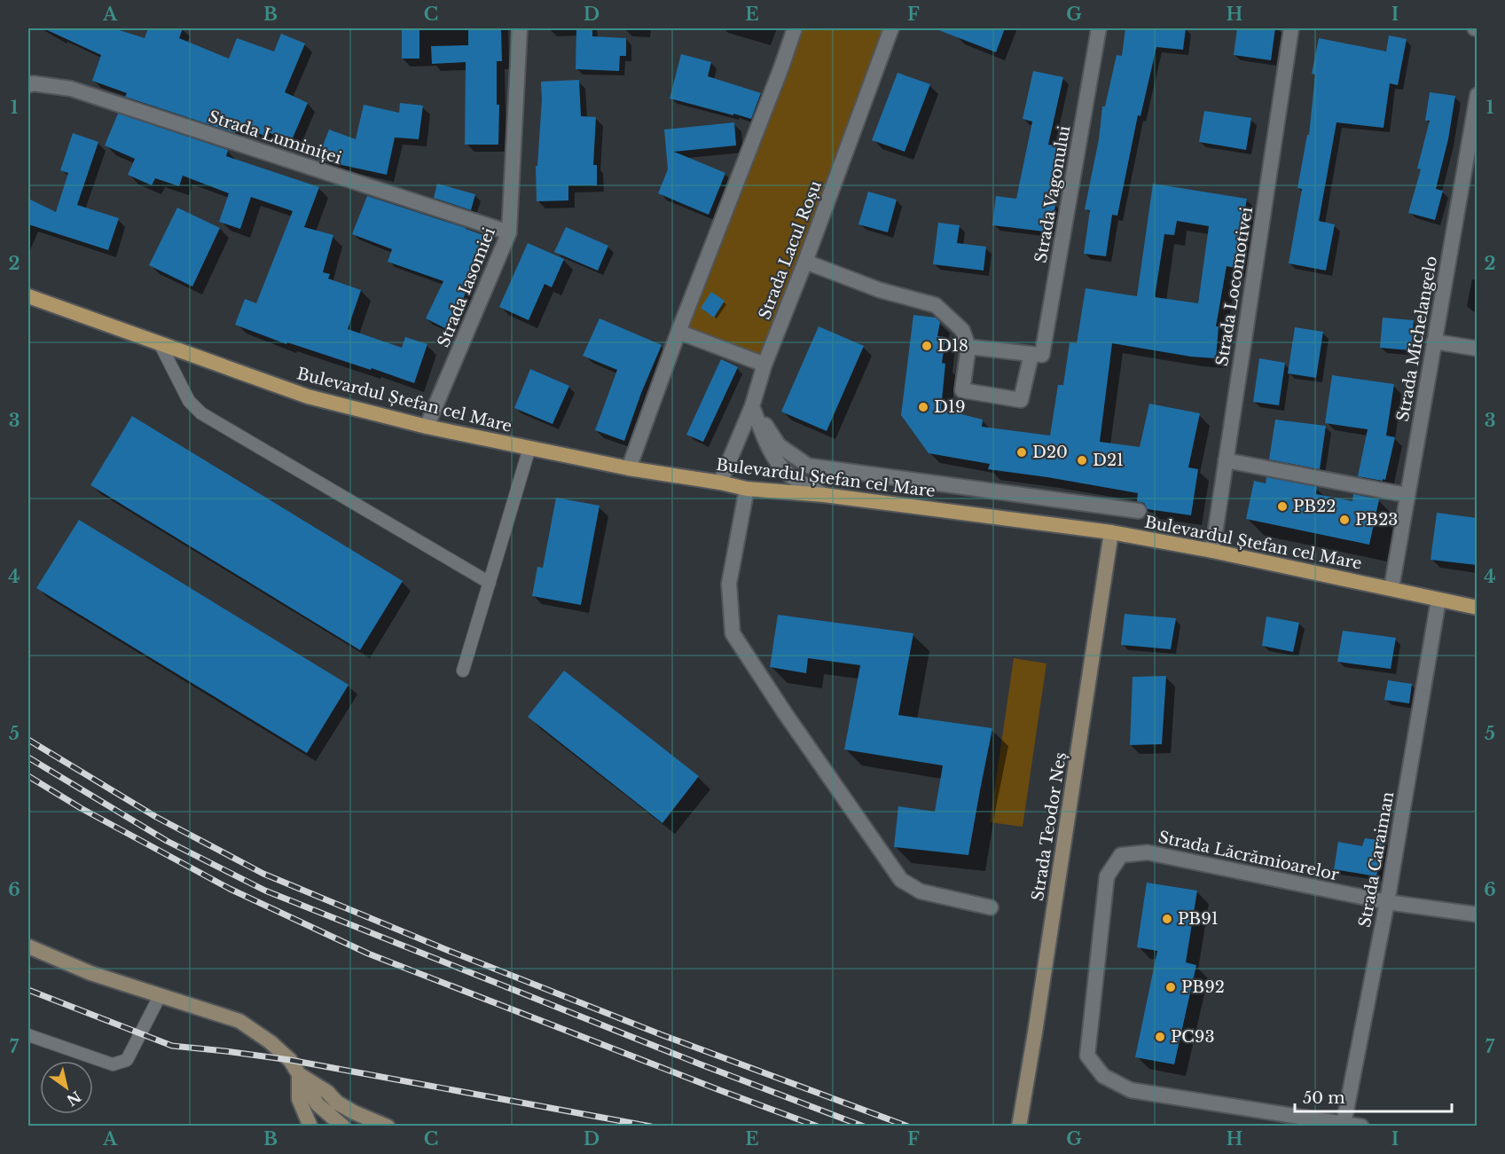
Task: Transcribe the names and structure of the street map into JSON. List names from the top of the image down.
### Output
{
  "streets": {
    "main road": ["Bulevardul Ștefan cel Mare", "Strada Teodor Neș"],
    "street": [
      "Strada Luminiței",
      "Strada Vagonului",
      "Strada Lacul Roșu",
      "Strada Locomotivei",
      "Strada Iasomiei",
      "Strada Michelangelo",
      "Strada Lăcrămioarelor",
      "Strada Caraiman"
    ]
  },
  "crossings": [
    ["Strada Luminiței", "Strada Iasomiei"],
    ["Strada Lacul Roșu", "Bulevardul Ștefan cel Mare"],
    ["Strada Locomotivei", "Bulevardul Ștefan cel Mare"],
    ["Strada Iasomiei", "Bulevardul Ștefan cel Mare"],
    ["Strada Michelangelo", "Bulevardul Ștefan cel Mare"],
    ["Bulevardul Ștefan cel Mare", "Strada Teodor Neș"],
    ["Bulevardul Ștefan cel Mare", "Strada Caraiman"],
    ["Strada Lăcrămioarelor", "Strada Caraiman"]
  ],
  "places": [
    "D18",
    "D19",
    "D20",
    "D21",
    "PB22",
    "PB23",
    "PB91",
    "PB92",
    "PC93"
  ],
  "scale_bar": "50 m",
  "north": "bottom right",
  "grid": {
    "columns": [
      "A",
      "B",
      "C",
      "D",
      "E",
      "F",
      "G",
      "H",
      "I"
    ],
    "rows": [
      "1",
      "2",
      "3",
      "4",
      "5",
      "6",
      "7"
    ]
  }
}
